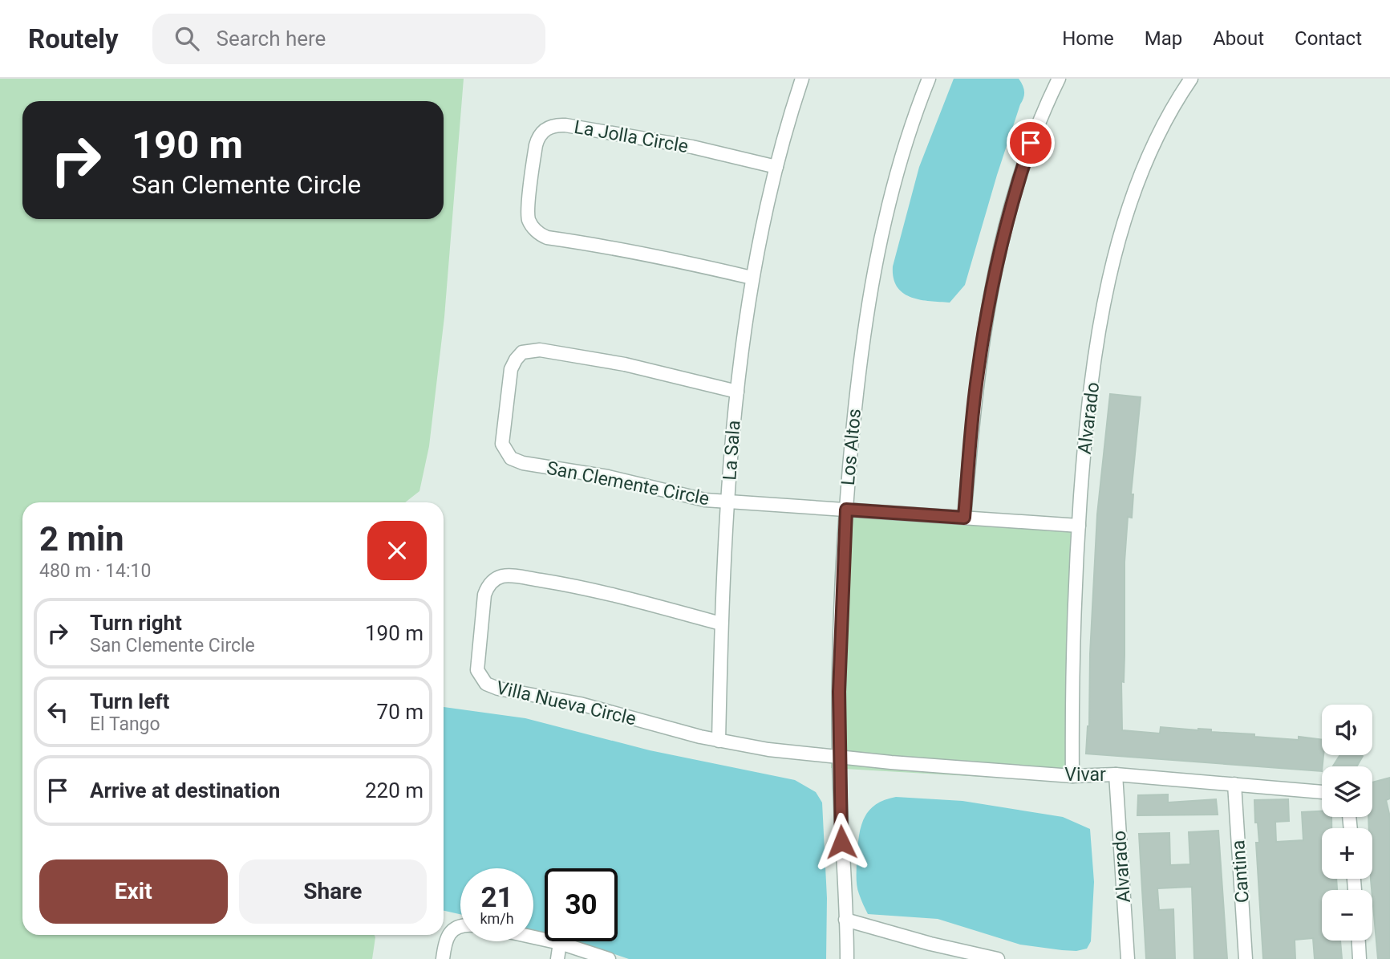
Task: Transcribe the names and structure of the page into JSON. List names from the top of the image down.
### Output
{
  "streets": {
    "street": [
      "La Jolla Circle",
      "Alvarado",
      "Los Altos",
      "La Sala",
      "San Clemente Circle",
      "Villa Nueva Circle",
      "Vivar",
      "Cantina"
    ]
  },
  "crossings": [
    ["La Jolla Circle", "La Sala"],
    ["Alvarado", "San Clemente Circle"],
    ["Alvarado", "Vivar"],
    ["Los Altos", "San Clemente Circle"],
    ["Los Altos", "Vivar"],
    ["La Sala", "San Clemente Circle"],
    ["La Sala", "Villa Nueva Circle"],
    ["Vivar", "Cantina"]
  ],
  "page": {
    "header": "Routely",
    "search": "Search here",
    "nav": [
      "Home",
      "Map",
      "About",
      "Contact"
    ],
    "turn": ["190 m", "San Clemente Circle"],
    "heading": ["2 min", "480 m · 14:10"],
    "list": [
      {
        "name": "Turn right",
        "note": "San Clemente Circle",
        "value": "190 m"
      },
      {
        "name": "Turn left",
        "note": "El Tango",
        "value": "70 m"
      },
      {
        "name": "Arrive at destination",
        "value": "220 m"
      }
    ],
    "map_buttons": ["+", "−"],
    "buttons": ["Exit", "Share"],
    "speed": "21 km/h",
    "limit": "30"
  }
}
